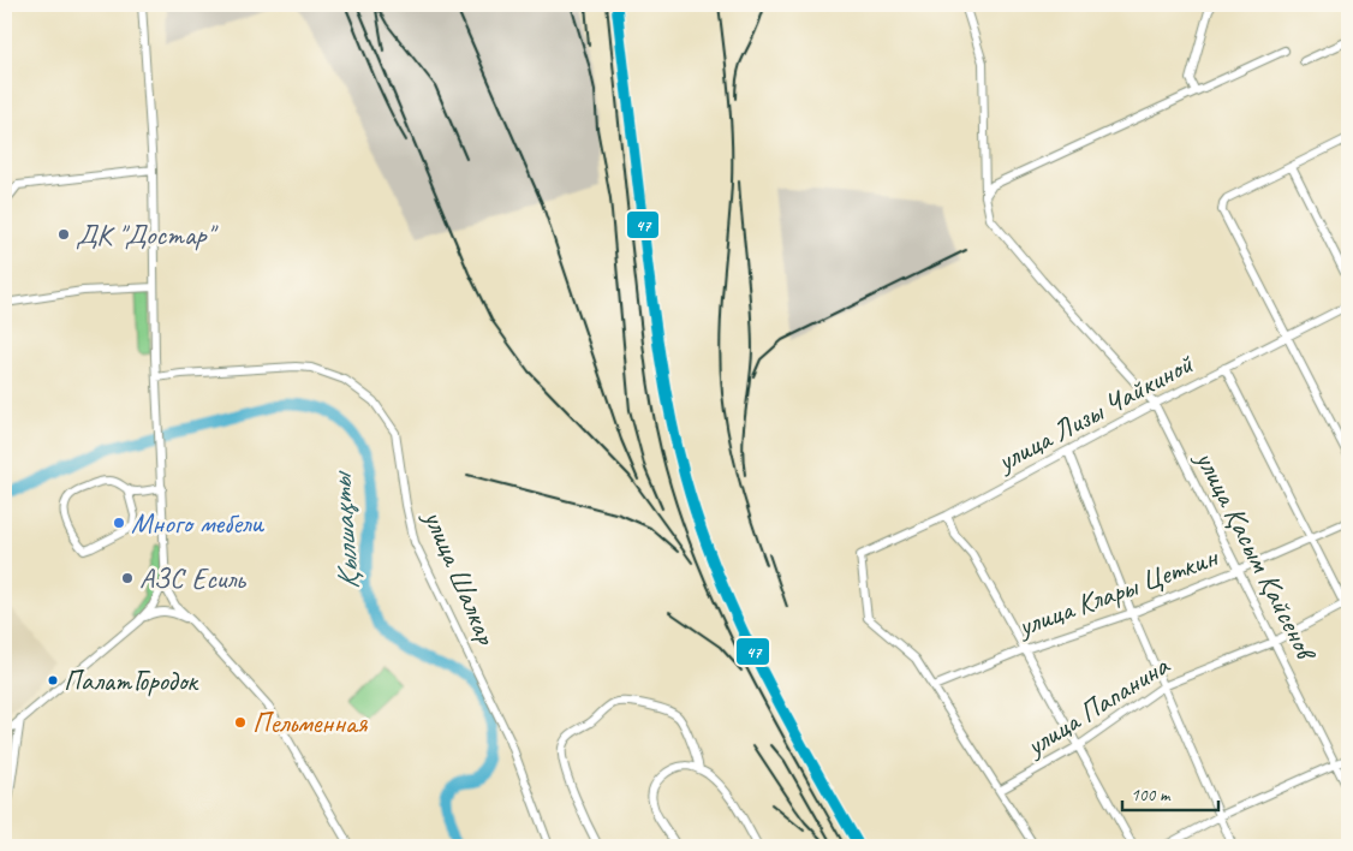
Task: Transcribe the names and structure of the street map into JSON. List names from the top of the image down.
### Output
{
  "streets": {
    "street": [
      "улица Лизы Чайкиной",
      "улица Қасым Қайсенов",
      "улица Шалкар",
      "улица Клары Цеткин",
      "улица Папанина"
    ]
  },
  "crossings": [
    ["улица Лизы Чайкиной", "улица Қасым Қайсенов"],
    ["улица Лизы Чайкиной", "улица Клары Цеткин"],
    ["улица Қасым Қайсенов", "улица Клары Цеткин"],
    ["улица Қасым Қайсенов", "улица Папанина"]
  ],
  "water": ["Қылшақты"],
  "places": [
    "ДК \"Достар\"",
    "Много мебели",
    "АЗС Есиль",
    "ПалатГородок",
    "Пельменная"
  ],
  "lines": ["transit line 47"],
  "scale_bar": "100 m"
}
